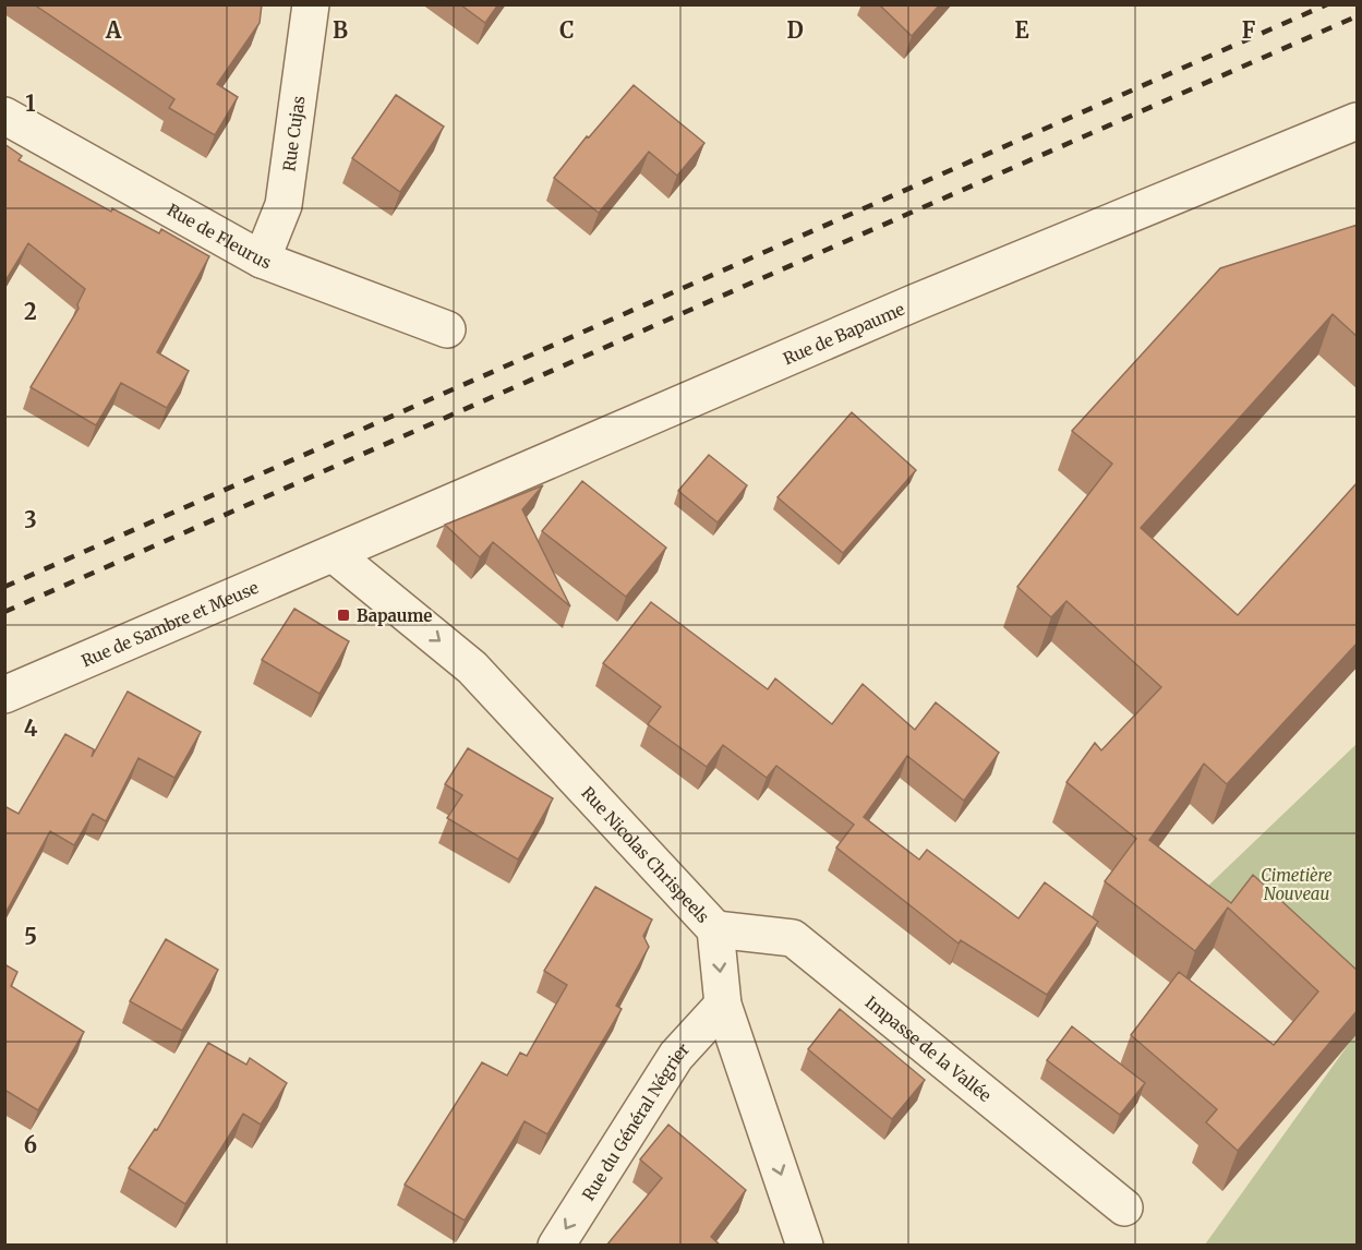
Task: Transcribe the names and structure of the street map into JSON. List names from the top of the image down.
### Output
{
  "streets": {
    "street": [
      "Rue Cujas",
      "Rue de Fleurus",
      "Rue de Bapaume",
      "Rue de Sambre et Meuse",
      "Rue Nicolas Chrispeels",
      "Impasse de la Vallée",
      "Rue du Général Négrier"
    ]
  },
  "crossings": [
    ["Rue Cujas", "Rue de Fleurus"],
    ["Rue de Bapaume", "Rue de Sambre et Meuse"],
    ["Rue de Bapaume", "Rue Nicolas Chrispeels"],
    ["Rue de Sambre et Meuse", "Rue Nicolas Chrispeels"],
    ["Rue Nicolas Chrispeels", "Impasse de la Vallée"],
    ["Rue Nicolas Chrispeels", "Rue du Général Négrier"]
  ],
  "one_way": ["Rue Nicolas Chrispeels", "Rue du Général Négrier"],
  "parks": ["Cimetière Nouveau"],
  "places": {
    "transit": ["Bapaume"]
  },
  "grid": {
    "columns": [
      "A",
      "B",
      "C",
      "D",
      "E",
      "F"
    ],
    "rows": [
      "1",
      "2",
      "3",
      "4",
      "5",
      "6"
    ]
  }
}
